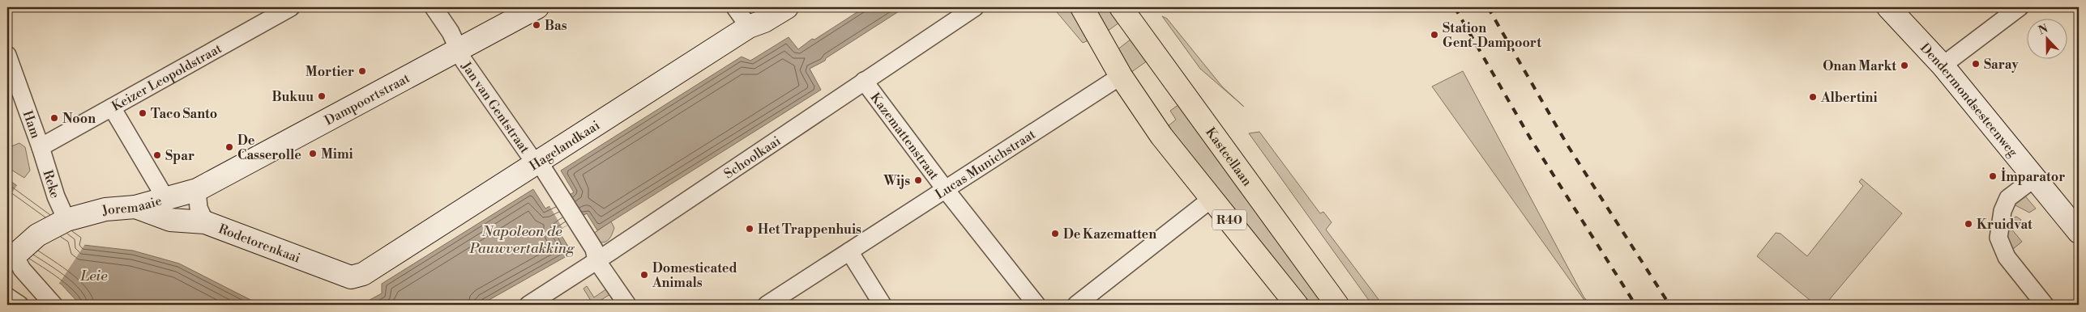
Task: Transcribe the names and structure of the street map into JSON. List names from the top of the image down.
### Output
{
  "streets": {
    "main road": ["Kasteellaan", "R40"],
    "street": [
      "Keizer Leopoldstraat",
      "Dampoortstraat",
      "Dendermondsesteenweg",
      "Jan van Gentstraat",
      "Ham",
      "Kazemattenstraat",
      "Hagelandkaai",
      "Schoolkaai",
      "Lucas Munichstraat",
      "Reke",
      "Joremaaie",
      "Rodetorenkaai"
    ]
  },
  "crossings": [
    ["Keizer Leopoldstraat", "Ham"],
    ["Keizer Leopoldstraat", "Reke"],
    ["Keizer Leopoldstraat", "Joremaaie"],
    ["Dampoortstraat", "Jan van Gentstraat"],
    ["Dampoortstraat", "Joremaaie"],
    ["Jan van Gentstraat", "Hagelandkaai"],
    ["Jan van Gentstraat", "Schoolkaai"],
    ["Ham", "Reke"],
    ["Kazemattenstraat", "Schoolkaai"],
    ["Kazemattenstraat", "Lucas Munichstraat"],
    ["Hagelandkaai", "Rodetorenkaai"],
    ["Lucas Munichstraat", "R40"],
    ["Reke", "Joremaaie"],
    ["Joremaaie", "Rodetorenkaai"]
  ],
  "water": ["Napoleon de Pauwvertakking", "Leie"],
  "places": [
    "Bas",
    "Station Gent-Dampoort",
    "Saray",
    "Onan Markt",
    "Mortier",
    "Bukuu",
    "Albertini",
    "Taco Santo",
    "Noon",
    "De Casserolle",
    "Mimi",
    "Spar",
    "İmparator",
    "Wijs",
    "Kruidvat",
    "Het Trappenhuis",
    "De Kazematten",
    "Domesticated Animals"
  ],
  "north": "top"
}
